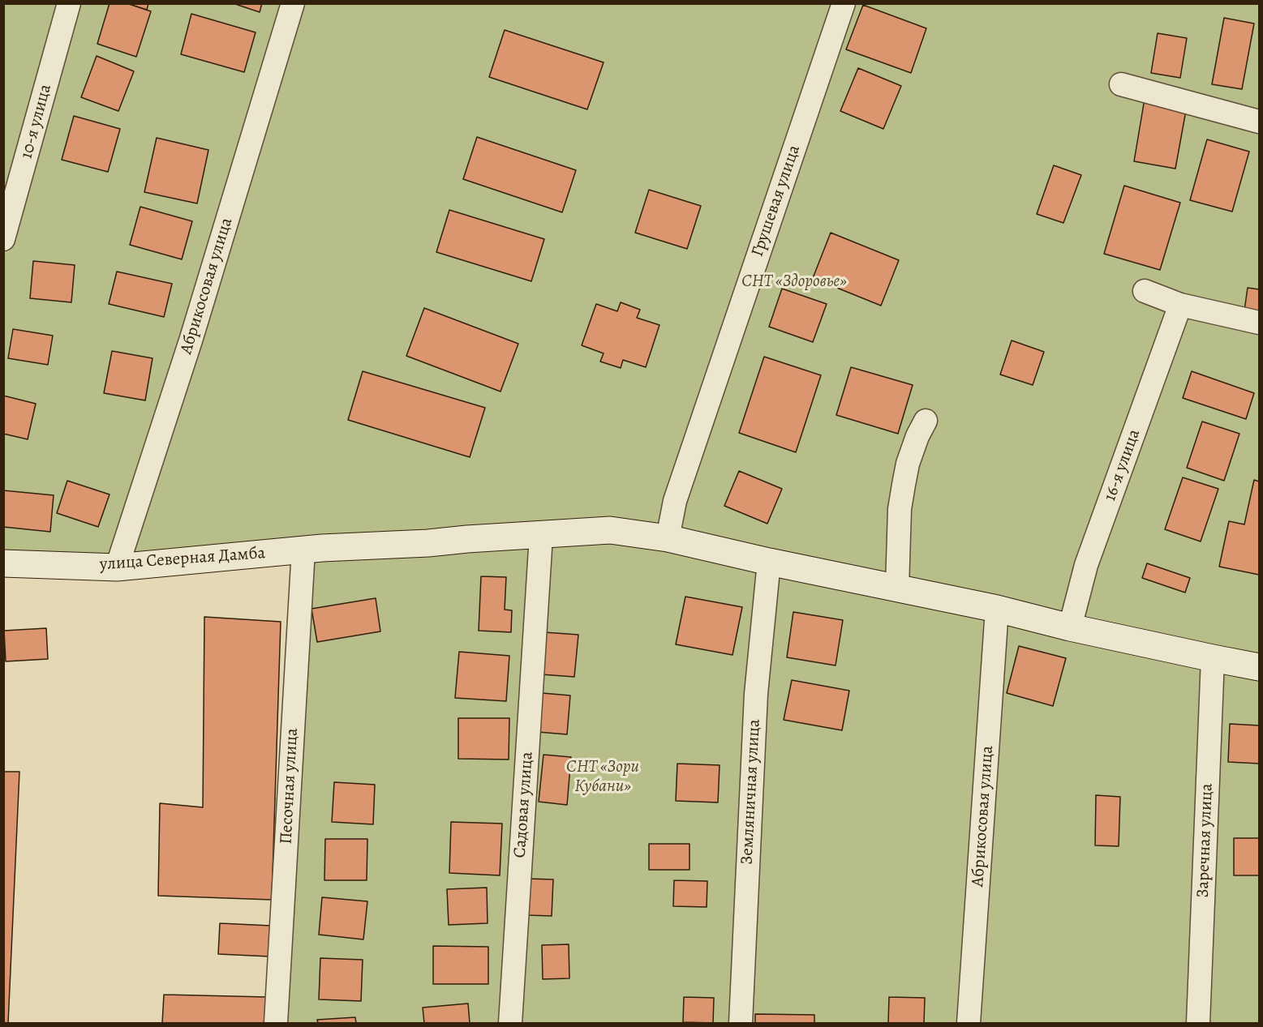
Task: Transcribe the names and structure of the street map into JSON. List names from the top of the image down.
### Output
{
  "streets": {
    "street": [
      "10-я улица",
      "Грушевая улица",
      "Абрикосовая улица",
      "16-я улица",
      "улица Северная Дамба",
      "Песочная улица",
      "Земляничная улица",
      "Садовая улица",
      "Заречная улица"
    ]
  },
  "crossings": [
    ["Грушевая улица", "улица Северная Дамба"],
    ["Абрикосовая улица", "улица Северная Дамба"],
    ["16-я улица", "улица Северная Дамба"],
    ["улица Северная Дамба", "Песочная улица"],
    ["улица Северная Дамба", "Земляничная улица"],
    ["улица Северная Дамба", "Садовая улица"],
    ["улица Северная Дамба", "Заречная улица"]
  ],
  "parks": ["СНТ «Здоровье»", "СНТ «Зори Кубани»"]
}
